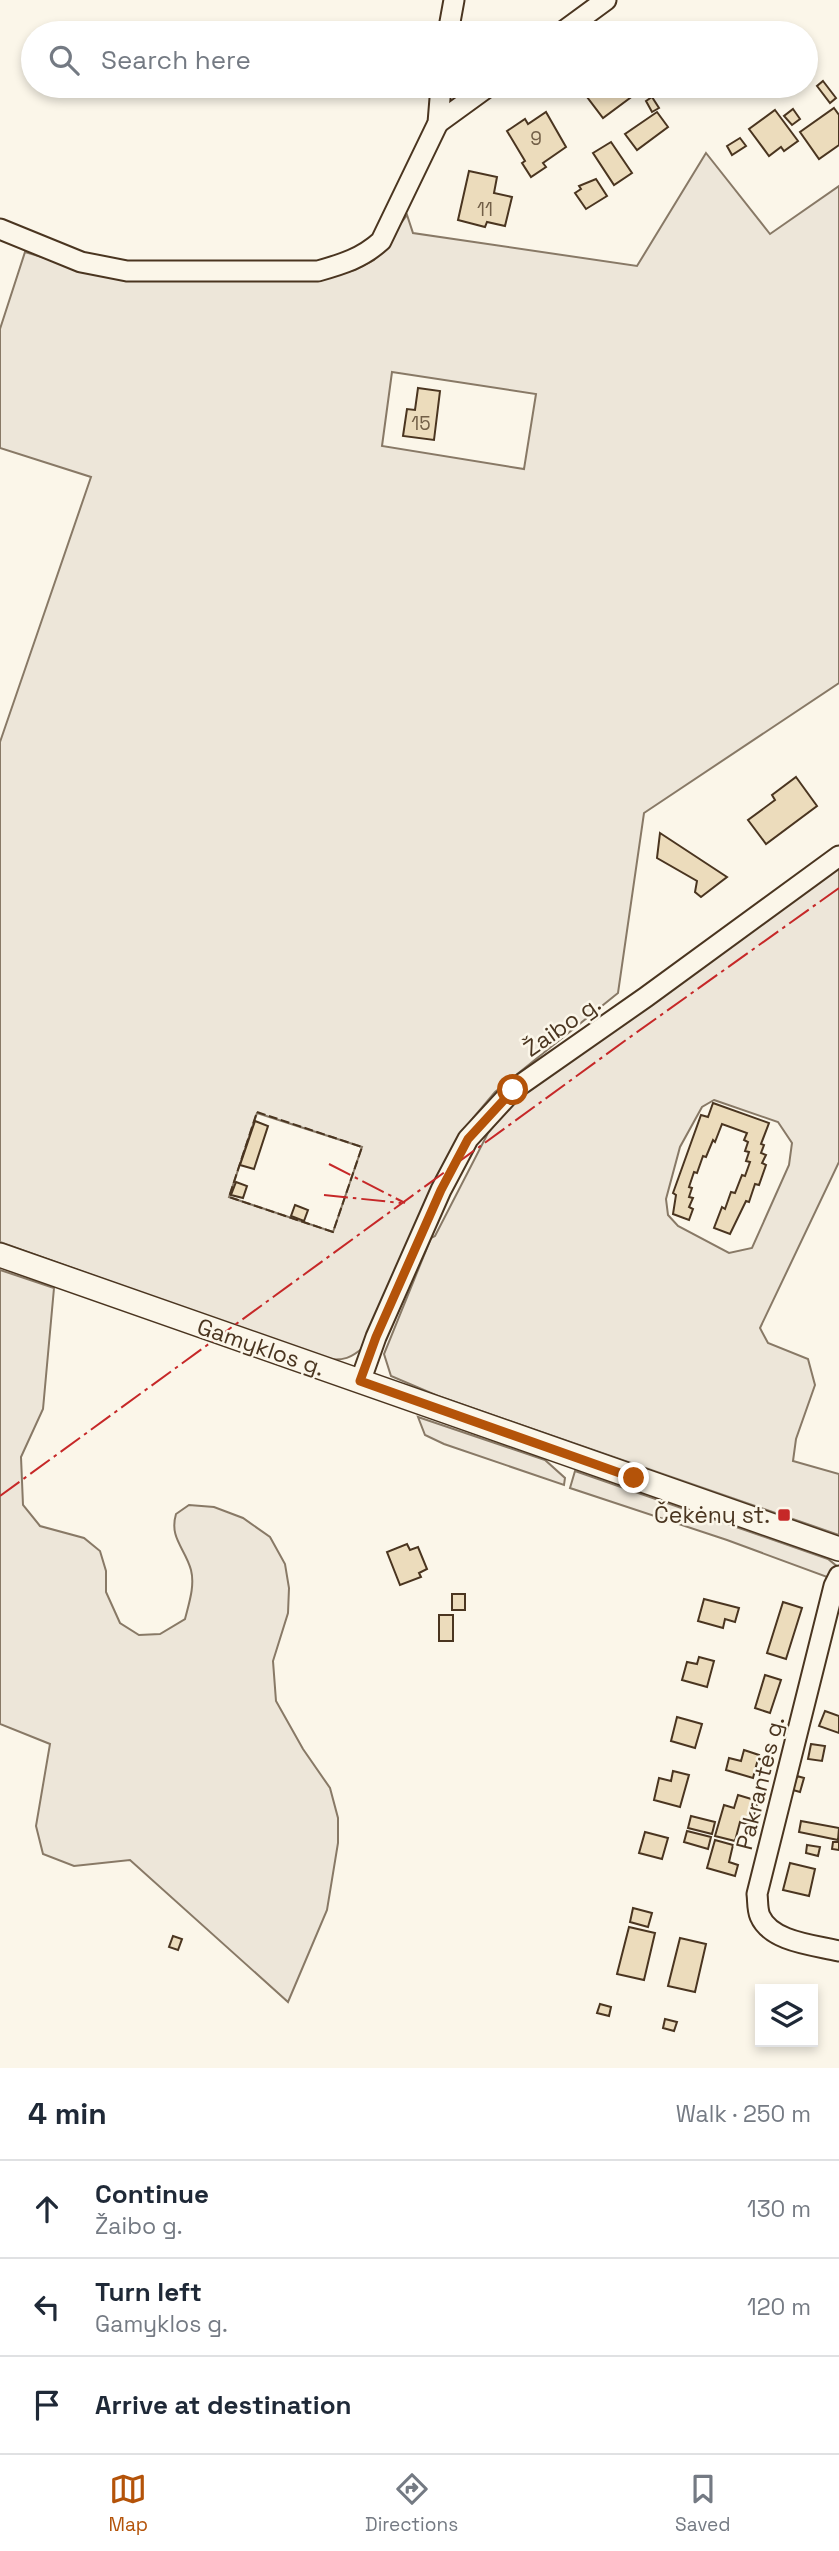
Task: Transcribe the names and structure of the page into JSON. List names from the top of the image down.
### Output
{
  "streets": {
    "main road": ["Gamyklos g."],
    "street": ["Žaibo g.", "Pakrantės g."]
  },
  "crossings": [
    ["Žaibo g.", "Gamyklos g."]
  ],
  "places": {
    "transit": ["Čekėnų st."]
  },
  "house_numbers": ["9", "11", "15"],
  "page": {
    "search": "Search here",
    "heading": ["4 min", "Walk · 250 m"],
    "list": [
      ["Continue", "Žaibo g.", "130 m"],
      ["Turn left", "Gamyklos g.", "120 m"],
      "Arrive at destination"
    ],
    "nav": ["Map", "Directions", "Saved"]
  }
}
